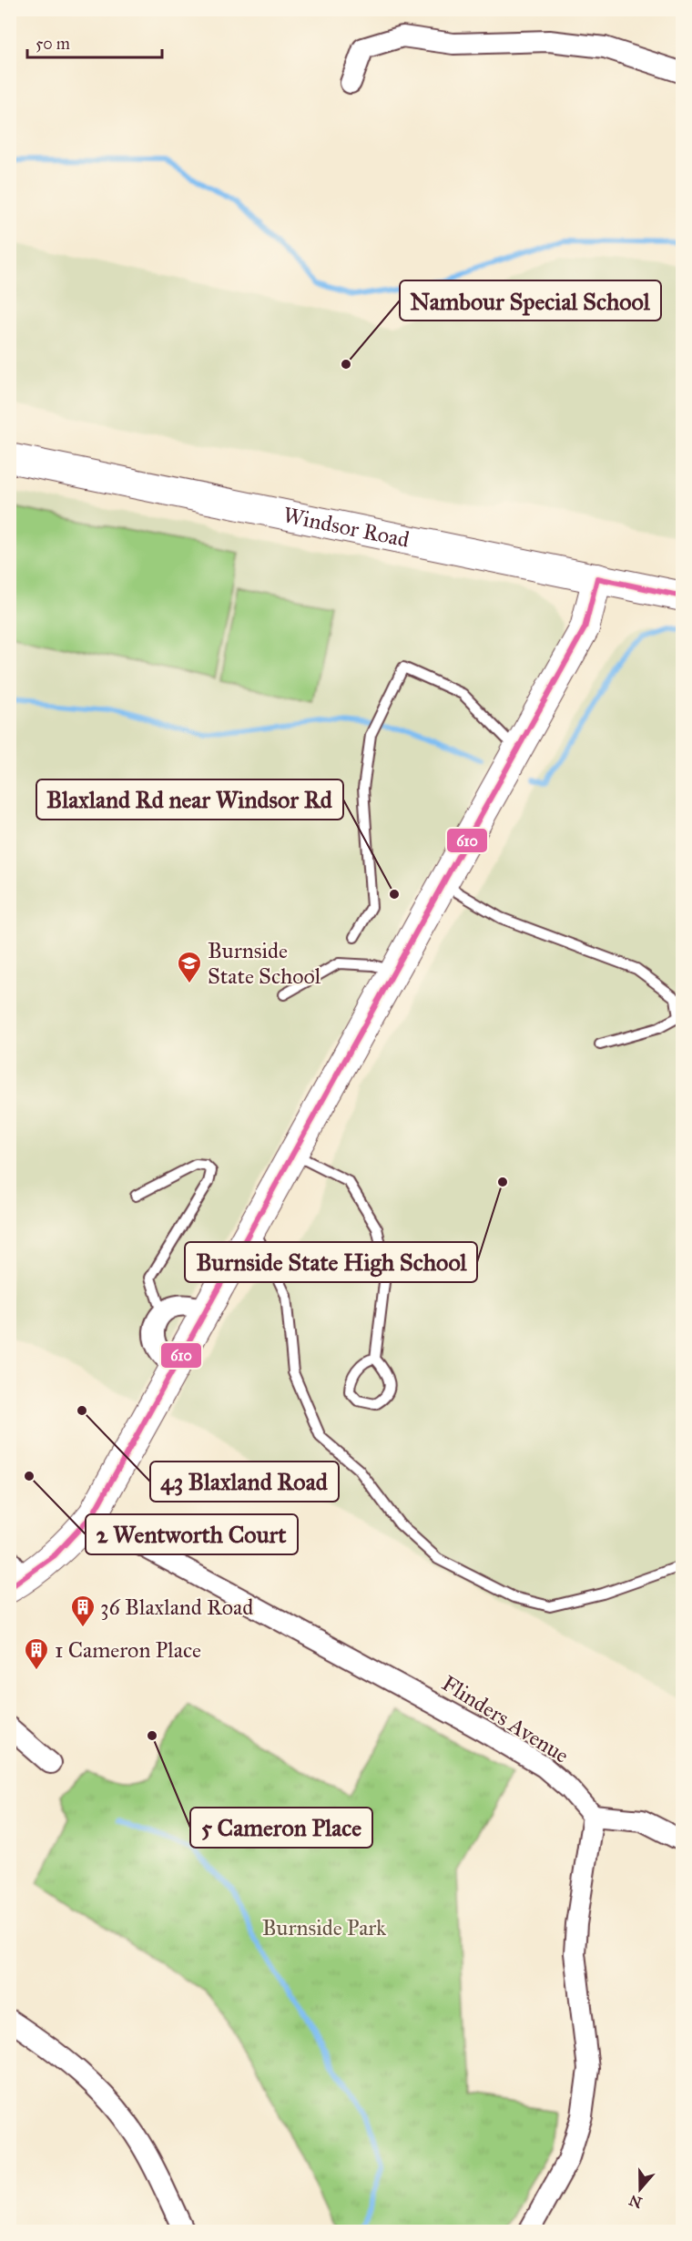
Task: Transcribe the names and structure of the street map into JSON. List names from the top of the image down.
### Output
{
  "streets": {
    "street": ["Windsor Road", "Flinders Avenue"]
  },
  "parks": ["Burnside Park"],
  "places": {
    "other": [
      "Nambour Special School",
      "Blaxland Rd near Windsor Rd",
      "Burnside State High School",
      "43 Blaxland Road",
      "2 Wentworth Court",
      "5 Cameron Place"
    ],
    "school or university": ["Burnside State School"],
    "building": ["36 Blaxland Road", "1 Cameron Place"]
  },
  "lines": ["transit line 610"],
  "scale_bar": "50 m",
  "north": "bottom"
}
